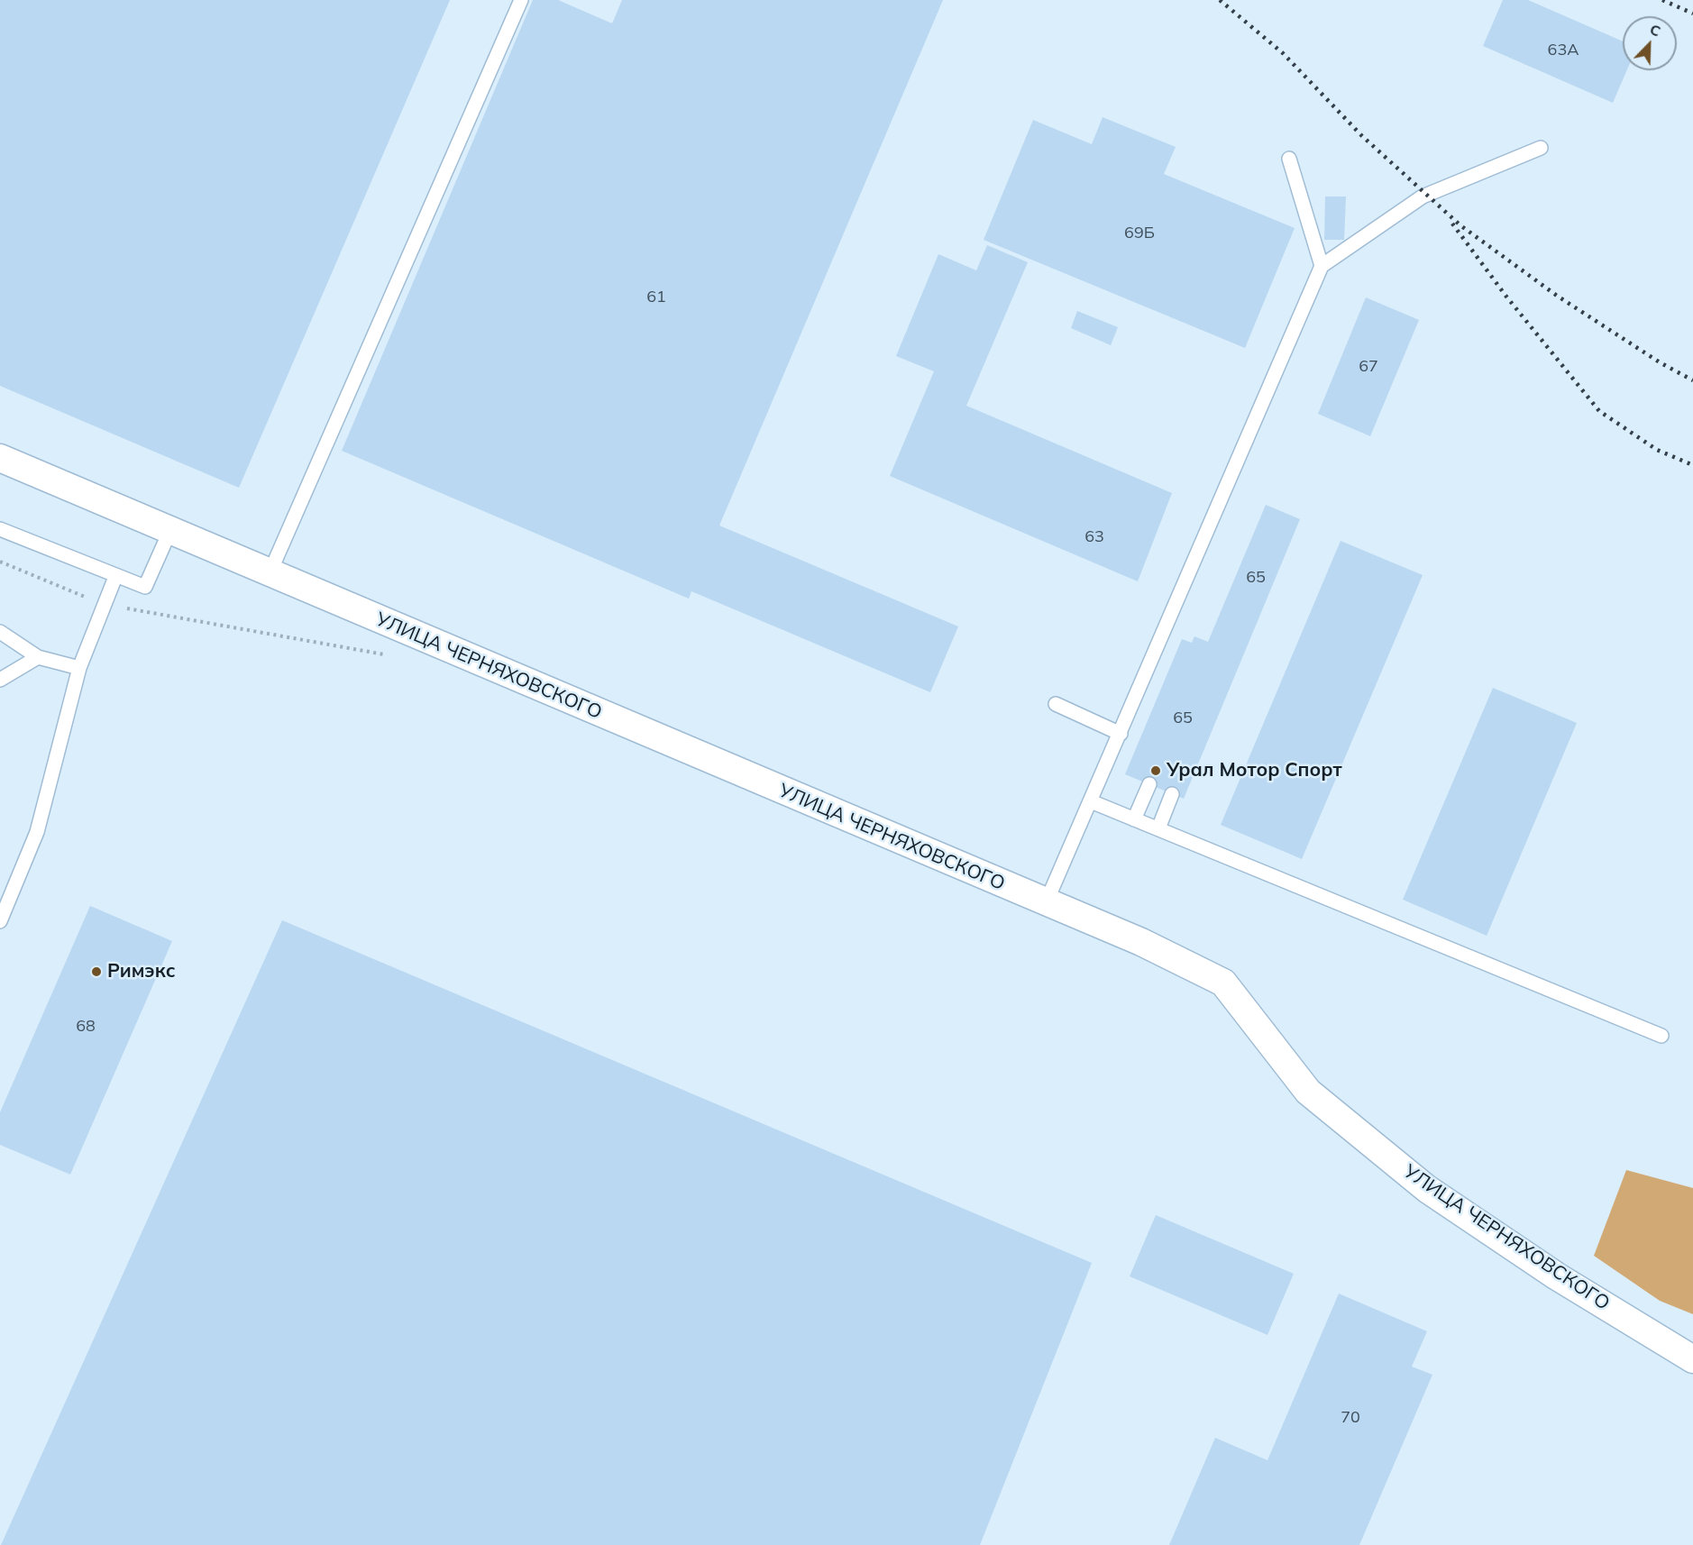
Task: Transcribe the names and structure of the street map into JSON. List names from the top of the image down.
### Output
{
  "streets": {
    "street": ["УЛИЦА ЧЕРНЯХОВСКОГО"]
  },
  "places": ["Урал Мотор Спорт", "Римэкс"],
  "house_numbers": [
    "63А",
    "69Б",
    "61",
    "67",
    "63",
    "65",
    "65",
    "68",
    "70"
  ],
  "north": "top right"
}
